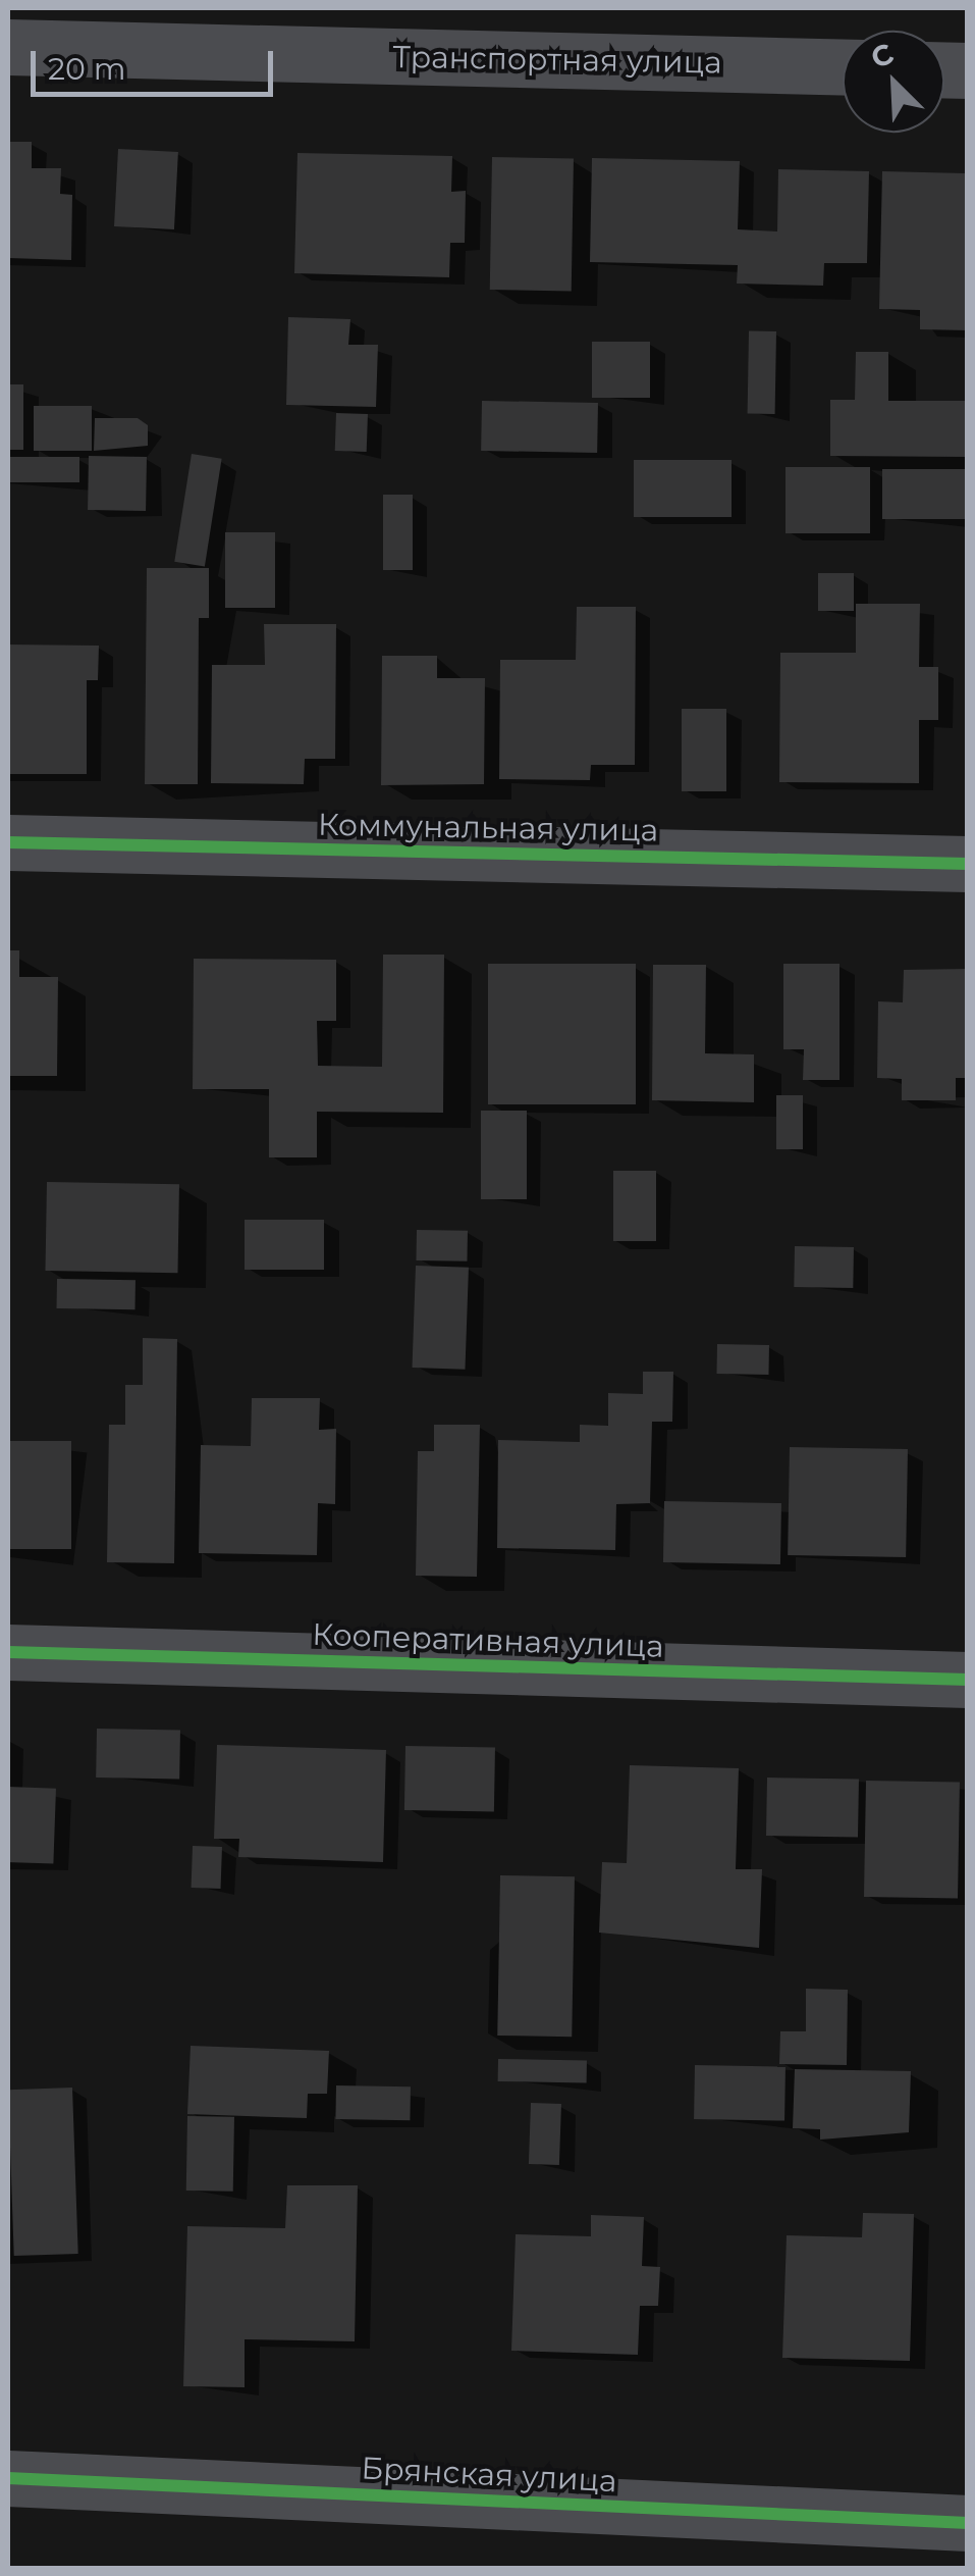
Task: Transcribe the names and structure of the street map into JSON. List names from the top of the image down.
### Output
{
  "streets": {
    "street": [
      "Транспортная улица",
      "Коммунальная улица",
      "Кооперативная улица",
      "Брянская улица"
    ]
  },
  "scale_bar": "20 m",
  "north": "top left"
}
